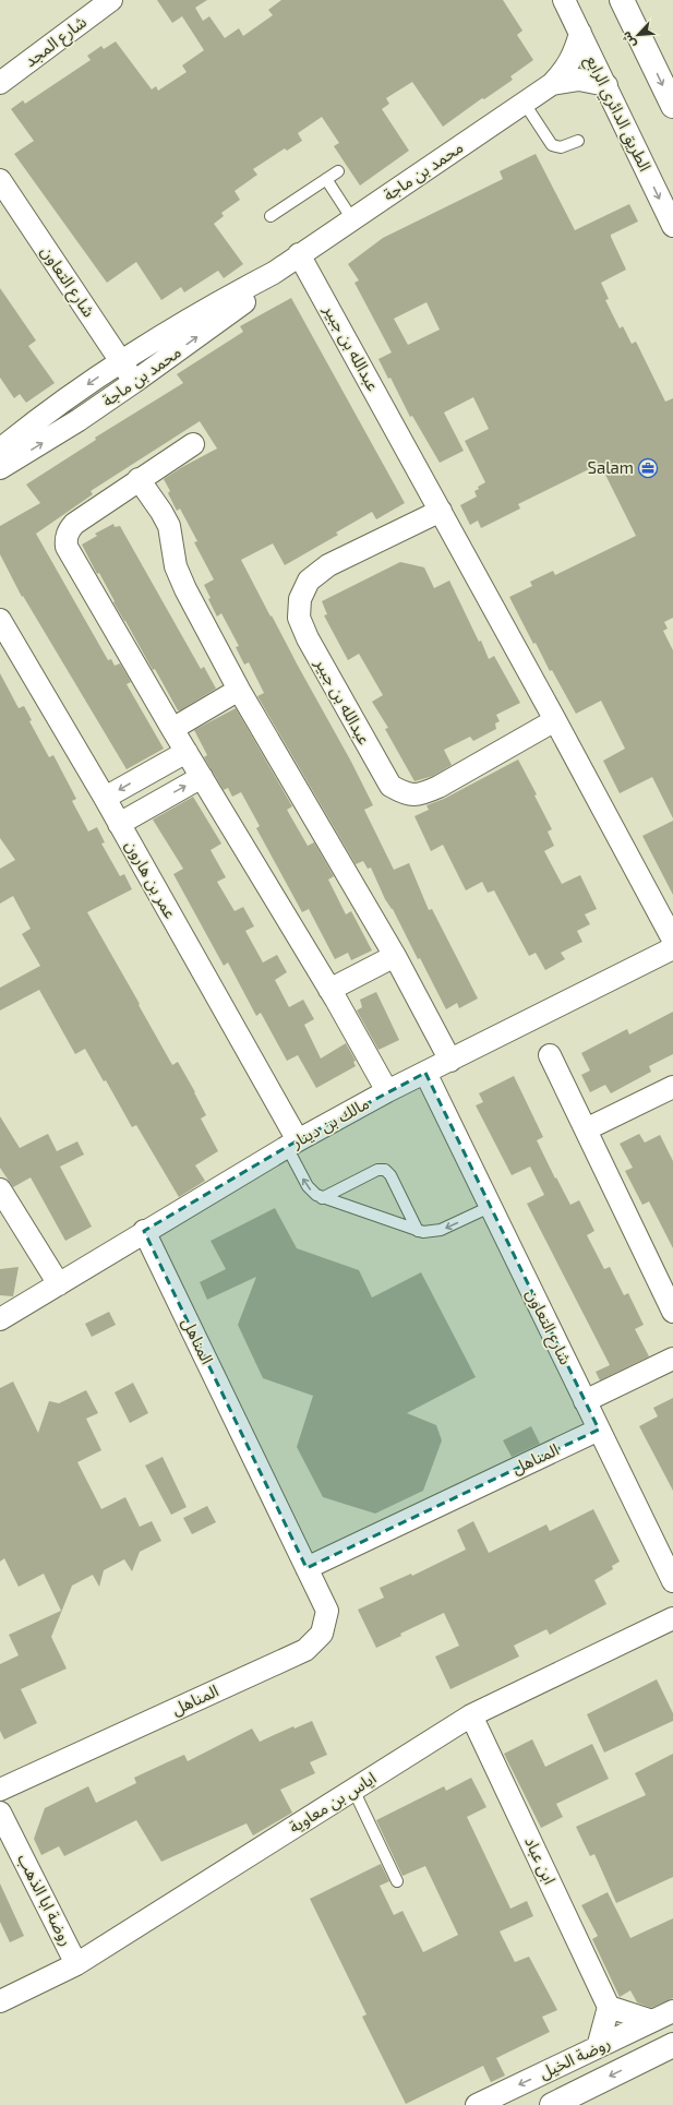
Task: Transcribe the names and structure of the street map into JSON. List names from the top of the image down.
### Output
{
  "streets": {
    "street": [
      "شارع المجد",
      "الطريق الدائري الرابع",
      "محمد بن ماجة",
      "شارع التعاون",
      "عبدالله بن جبير",
      "عمر بن هارون",
      "مالك بن دينار",
      "المناهل",
      "اياس بن معاوية",
      "ابن عباد",
      "روضة ابا الذهب",
      "روضة الخيل"
    ]
  },
  "crossings": [
    ["الطريق الدائري الرابع", "محمد بن ماجة"],
    ["محمد بن ماجة", "شارع التعاون"],
    ["محمد بن ماجة", "عبدالله بن جبير"],
    ["شارع التعاون", "مالك بن دينار"],
    ["شارع التعاون", "المناهل"],
    ["عمر بن هارون", "مالك بن دينار"],
    ["مالك بن دينار", "المناهل"],
    ["اياس بن معاوية", "ابن عباد"],
    ["اياس بن معاوية", "روضة ابا الذهب"]
  ],
  "one_way": ["الطريق الدائري الرابع", "روضة الخيل"],
  "places": {
    "office": ["Salam"]
  },
  "north": "bottom left"
}
